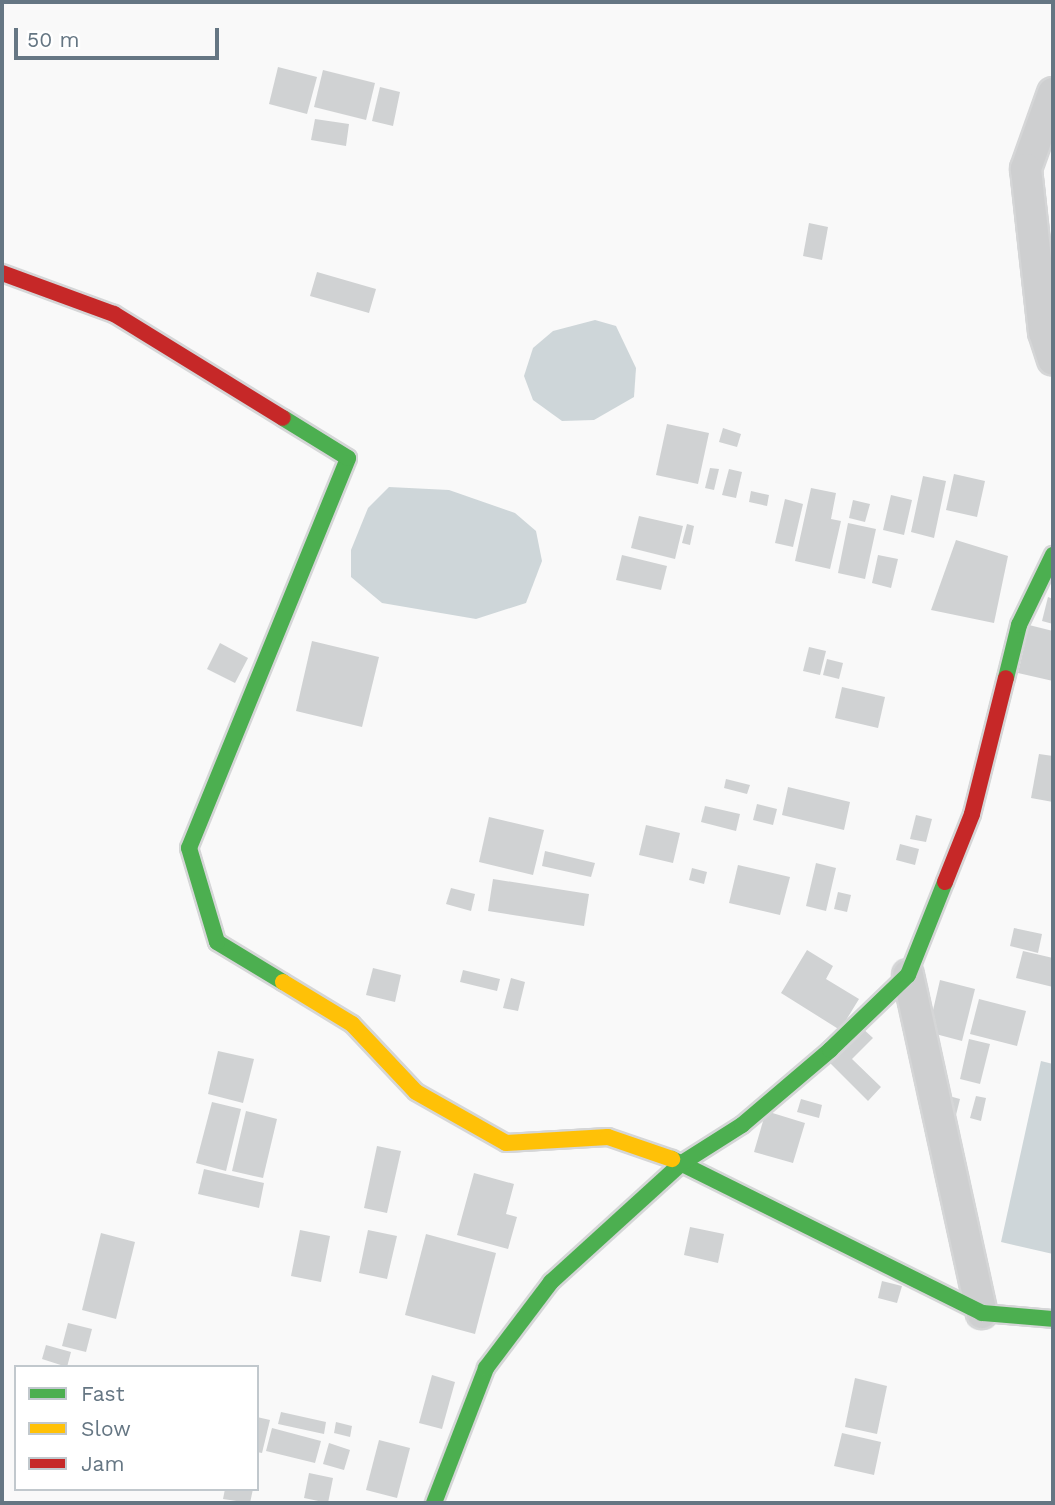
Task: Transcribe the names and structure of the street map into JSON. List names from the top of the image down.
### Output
{
  "legend": ["Fast", "Slow", "Jam"],
  "scale_bar": "50 m"
}
